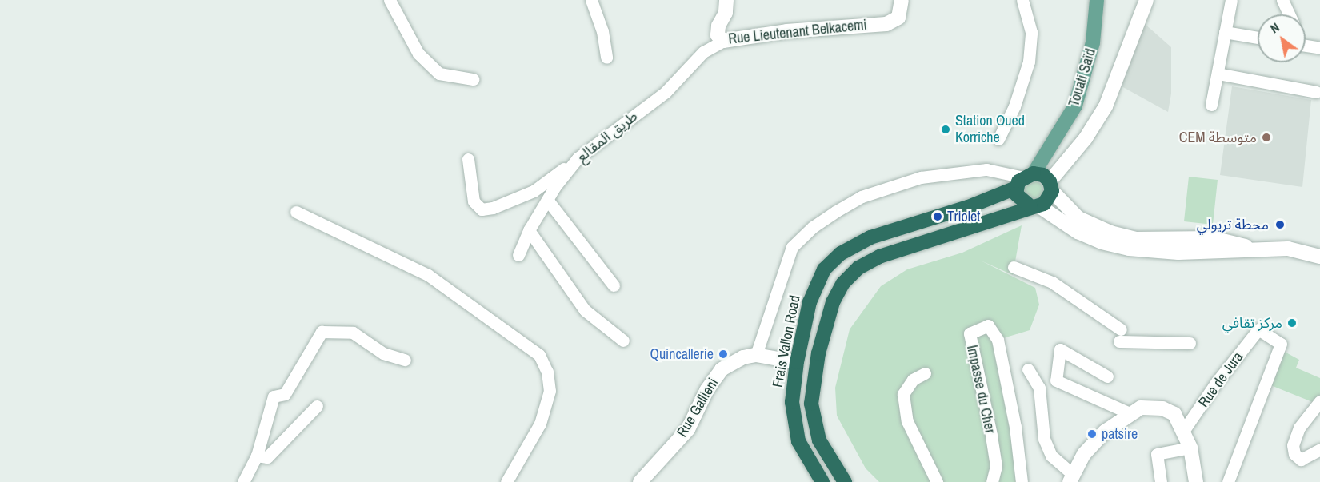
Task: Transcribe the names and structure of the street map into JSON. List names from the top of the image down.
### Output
{
  "streets": {
    "highway": ["Frais Vallon Road"],
    "main road": ["Touati Saïd"],
    "street": [
      "Rue Lieutenant Belkacemi",
      "طريق المقالع",
      "Rue de Jura",
      "Impasse du Cher",
      "Rue Gallieni"
    ]
  },
  "crossings": [
    ["Rue Lieutenant Belkacemi", "طريق المقالع"],
    ["Touati Saïd", "Frais Vallon Road"],
    ["Frais Vallon Road", "Rue Gallieni"]
  ],
  "places": [
    "Station Oued Korriche",
    "CEM متوسطة",
    "Triolet",
    "محطة تريولي",
    "مركز تقافي",
    "Quincallerie",
    "patsire"
  ],
  "north": "top left"
}
